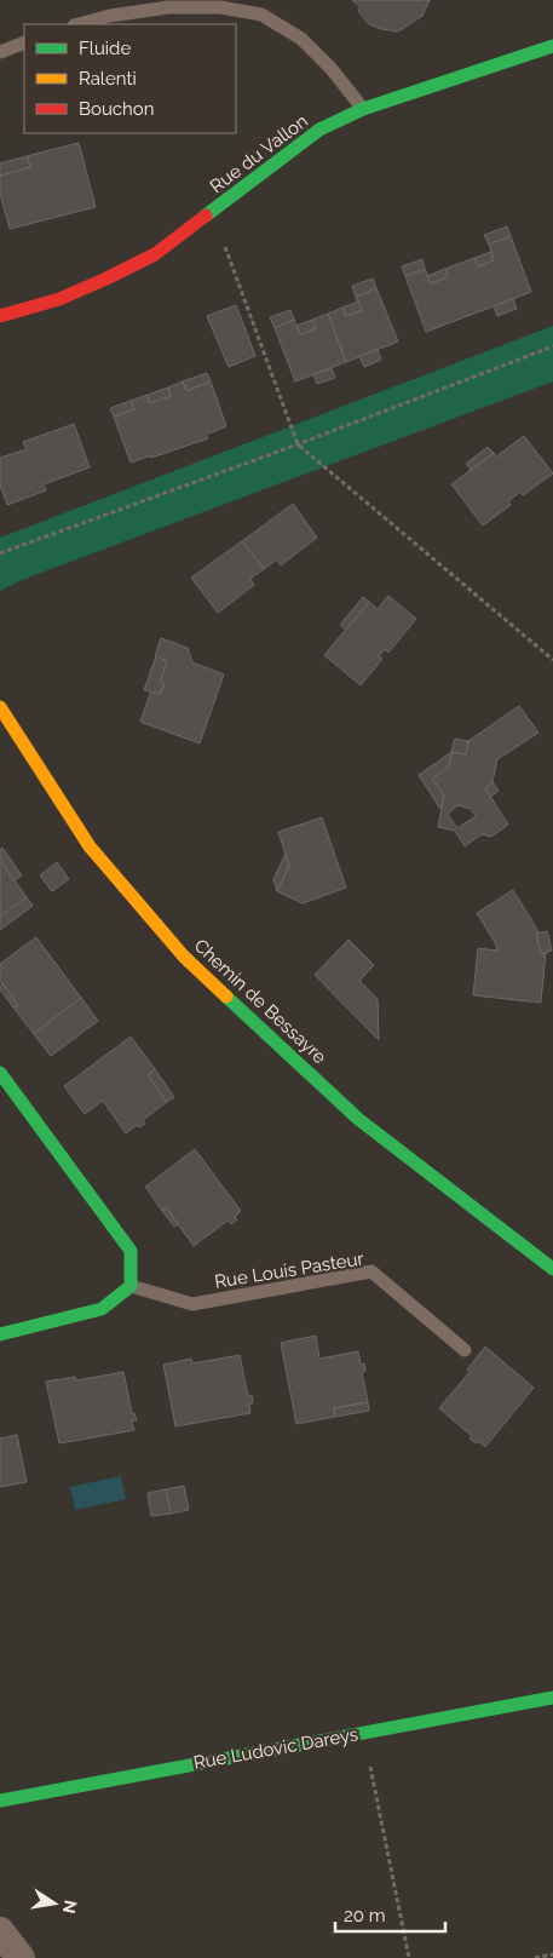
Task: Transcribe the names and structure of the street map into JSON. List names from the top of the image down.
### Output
{
  "streets": {
    "street": ["Rue du Vallon", "Chemin de Bessayre", "Rue Ludovic Dareys"],
    "lane": ["Rue Louis Pasteur"]
  },
  "legend": ["Fluide", "Ralenti", "Bouchon"],
  "scale_bar": "20 m",
  "north": "right"
}
